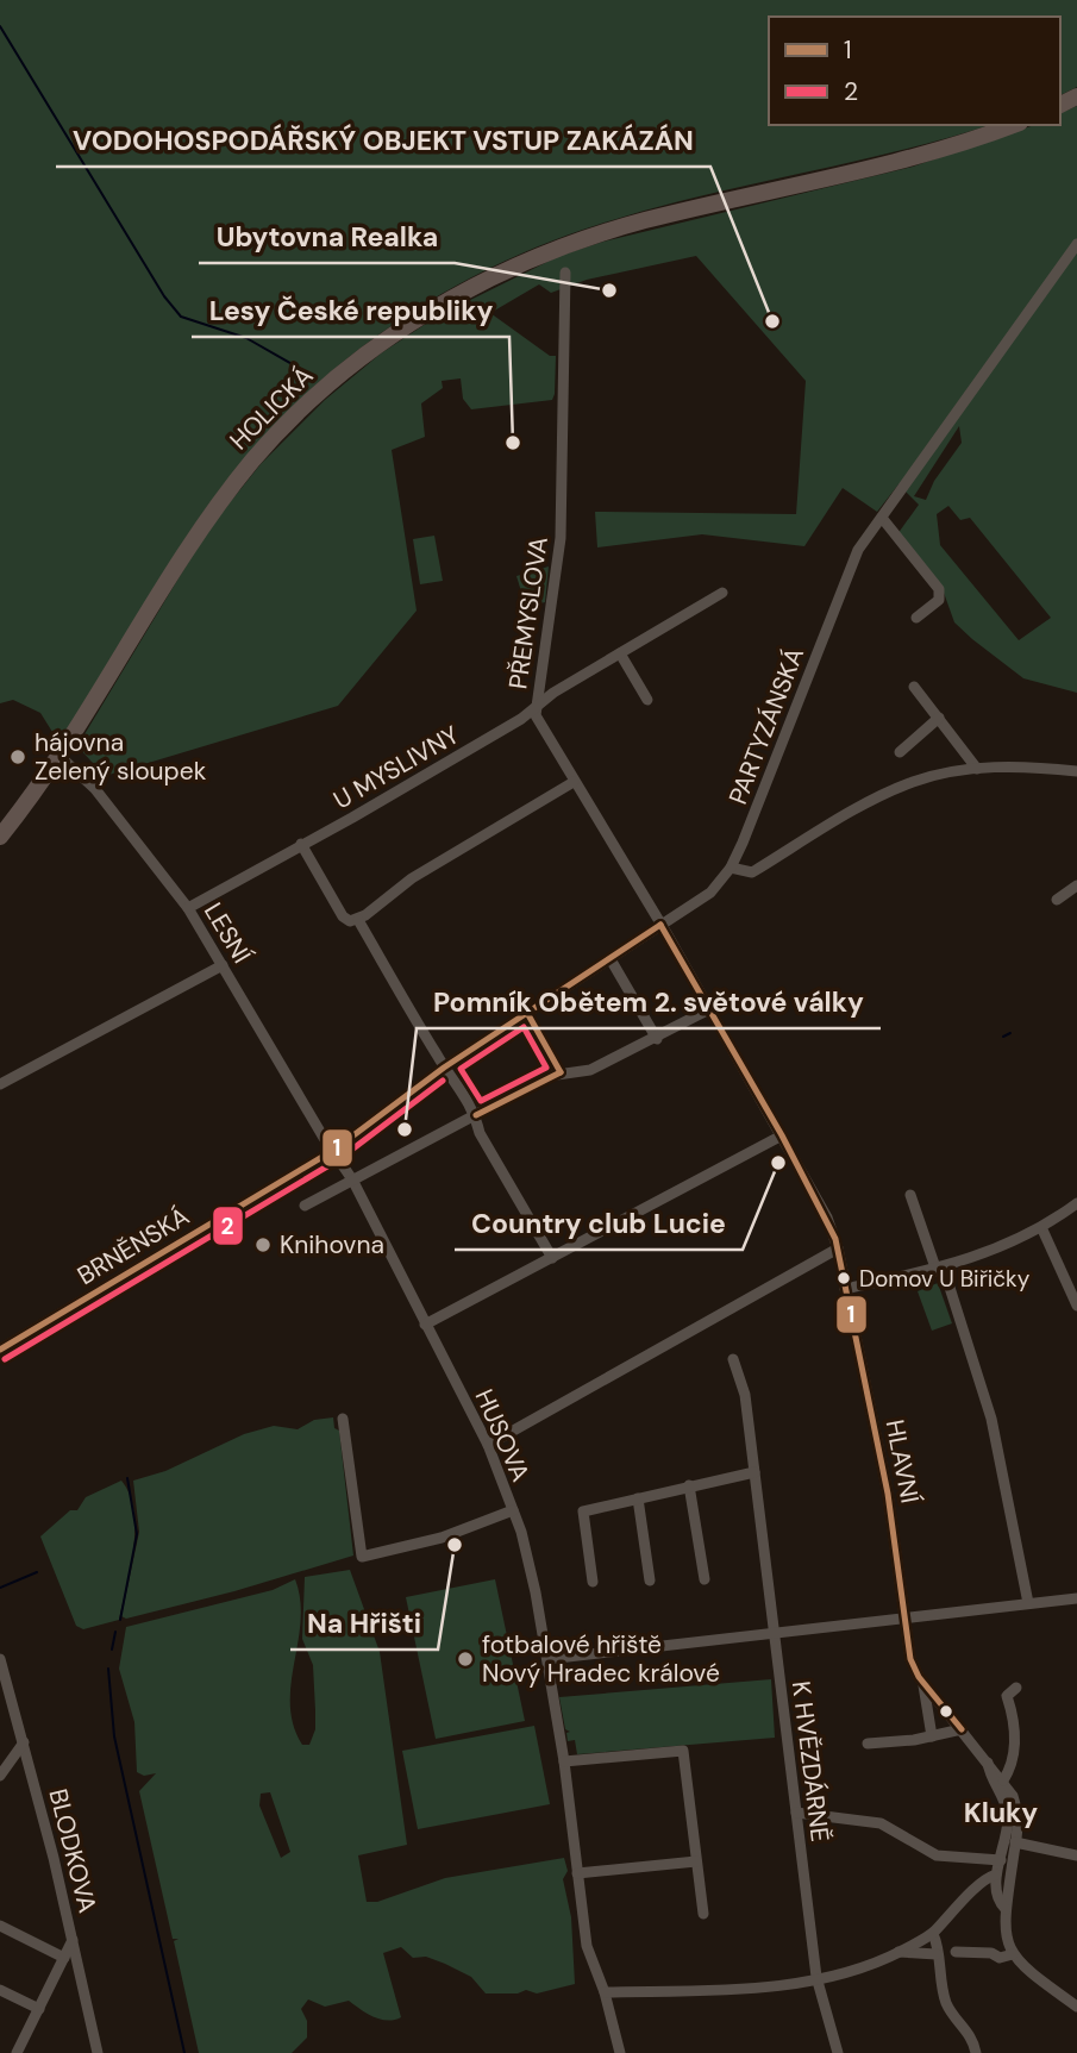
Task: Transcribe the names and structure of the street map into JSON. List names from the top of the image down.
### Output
{
  "streets": {
    "main road": ["HOLICKÁ"],
    "street": [
      "PŘEMYSLOVA",
      "PARTYZÁNSKÁ",
      "U MYSLIVNY",
      "LESNÍ",
      "BRNĚNSKÁ",
      "HUSOVA",
      "HLAVNÍ",
      "K HVĚZDÁRNĚ",
      "BLODKOVA"
    ]
  },
  "crossings": [
    ["HOLICKÁ", "LESNÍ"],
    ["PŘEMYSLOVA", "PARTYZÁNSKÁ"],
    ["PŘEMYSLOVA", "U MYSLIVNY"],
    ["PŘEMYSLOVA", "BRNĚNSKÁ"],
    ["PŘEMYSLOVA", "HLAVNÍ"],
    ["PARTYZÁNSKÁ", "BRNĚNSKÁ"],
    ["U MYSLIVNY", "LESNÍ"],
    ["LESNÍ", "BRNĚNSKÁ"],
    ["LESNÍ", "HUSOVA"],
    ["BRNĚNSKÁ", "HUSOVA"],
    ["HUSOVA", "HLAVNÍ"],
    ["HLAVNÍ", "K HVĚZDÁRNĚ"]
  ],
  "districts": ["Kluky"],
  "places": [
    "Ubytovna Realka",
    "VODOHOSPODÁŘSKÝ OBJEKT VSTUP ZAKÁZÁN",
    "Lesy České republiky",
    "hájovna Zelený sloupek",
    "Pomník Obětem 2. světové války",
    "Country club Lucie",
    "Knihovna",
    "Domov U Biřičky",
    "Na Hřišti",
    "fotbalové hřiště Nový Hradec králové"
  ],
  "lines": ["transit line 1", "transit line 2"],
  "legend": ["1", "2"]
}
